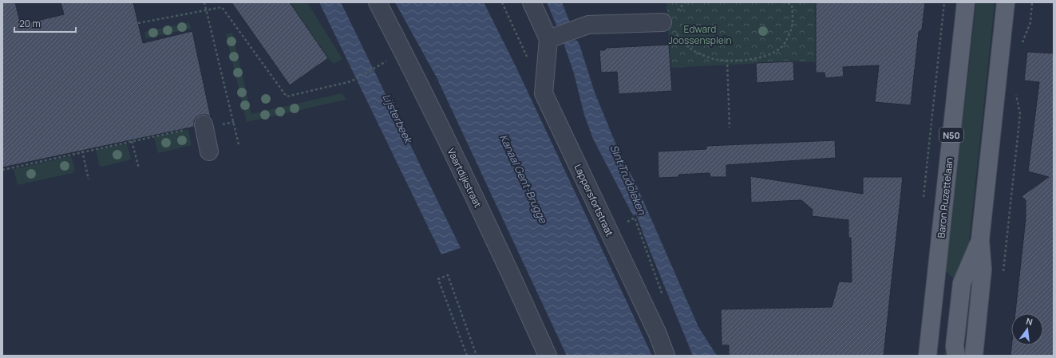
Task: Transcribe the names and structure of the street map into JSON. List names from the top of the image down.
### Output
{
  "streets": {
    "main road": ["N50", "Baron Ruzettelaan"],
    "street": ["Vaartdijkstraat", "Lappersfortstraat"]
  },
  "water": ["Lijsterbeek", "Kanaal Gent-Brugge", "Sint Trudoleken"],
  "parks": ["Edward Joossensplein"],
  "scale_bar": "20 m",
  "north": "top"
}
